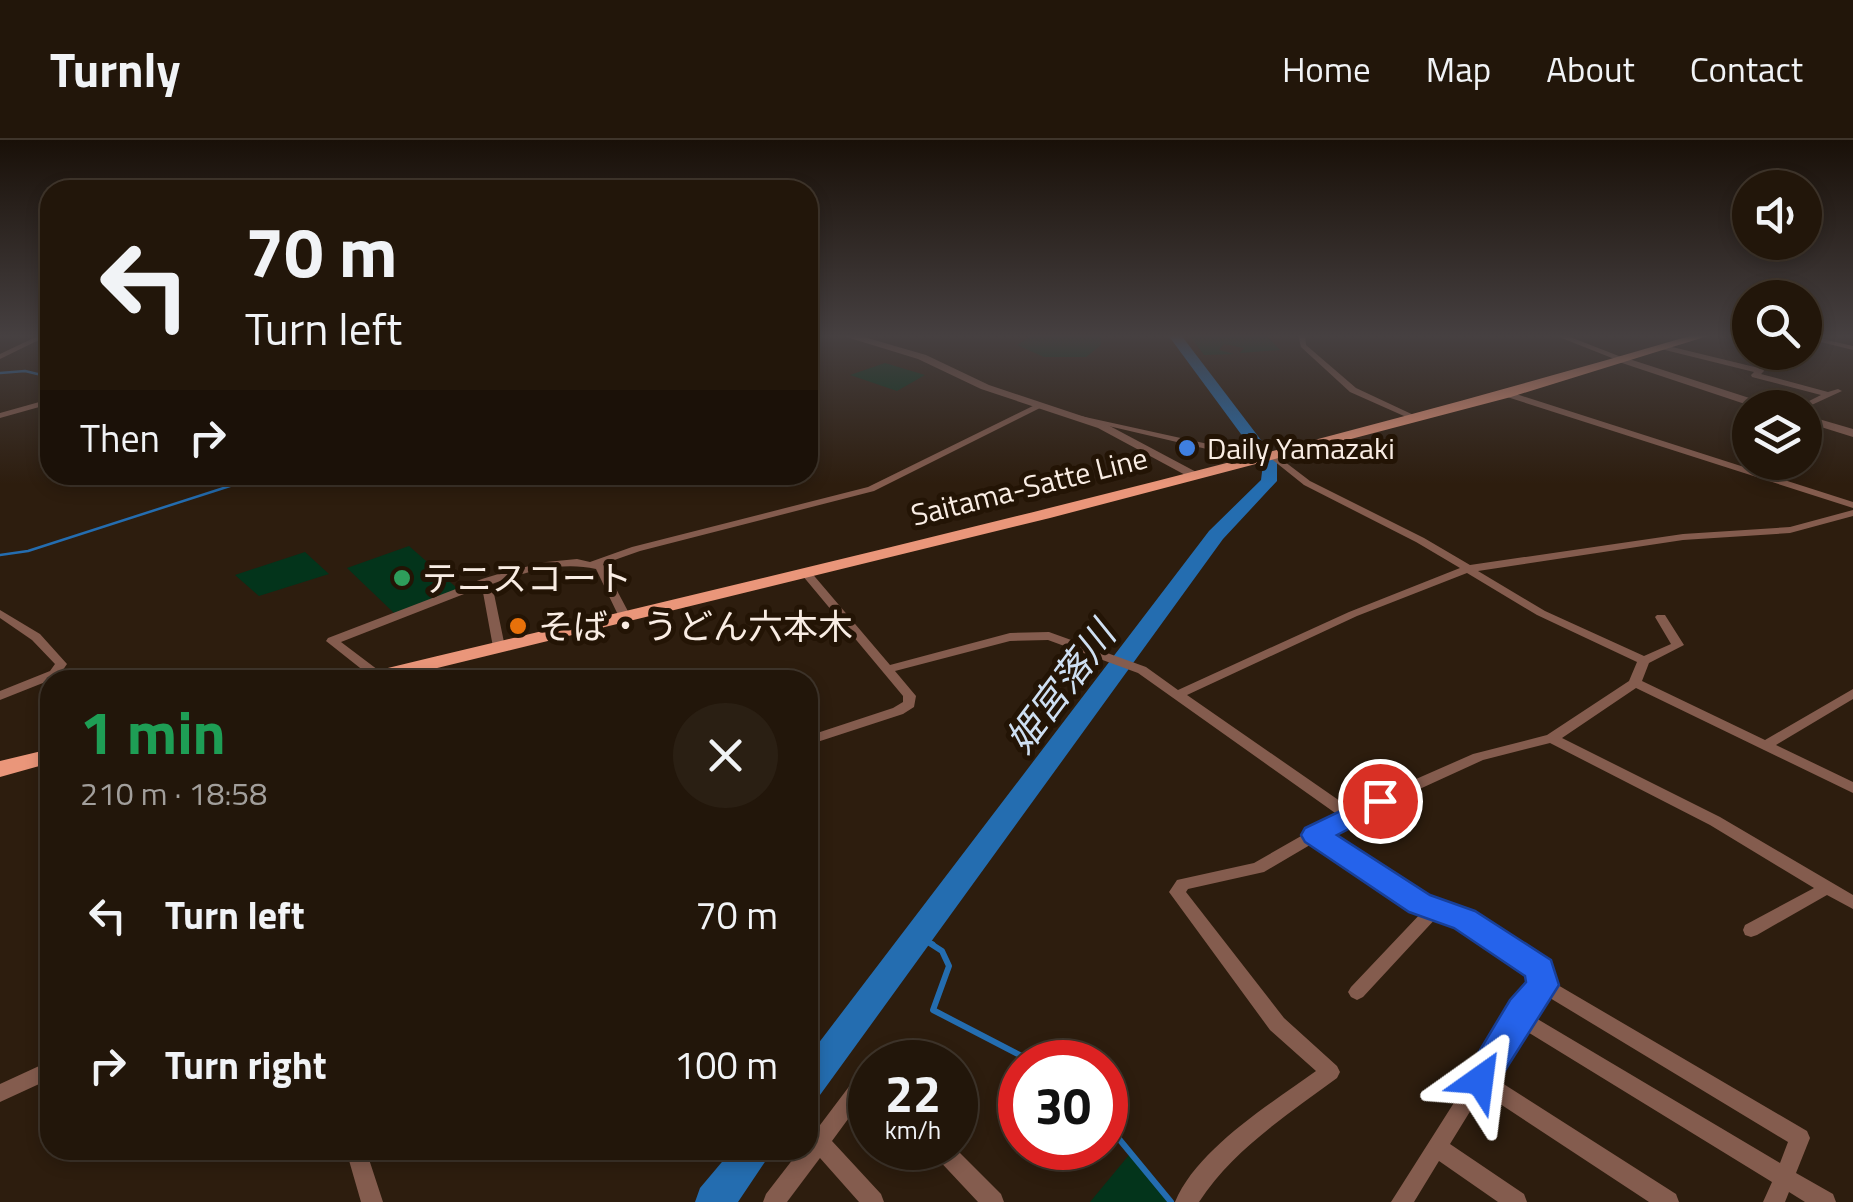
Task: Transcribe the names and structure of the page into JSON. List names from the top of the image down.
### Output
{
  "streets": {
    "main road": ["Saitama-Satte Line"]
  },
  "water": ["姫宮落川"],
  "places": ["Daily Yamazaki", "テニスコート", "そば・うどん六本木"],
  "page": {
    "header": "Turnly",
    "nav": [
      "Home",
      "Map",
      "About",
      "Contact"
    ],
    "turn": ["70 m", "Turn left"],
    "then": "Then",
    "heading": ["1 min", "210 m · 18:58"],
    "list": [
      {
        "name": "Turn left",
        "value": "70 m"
      },
      {
        "name": "Turn right",
        "value": "100 m"
      }
    ],
    "speed": "22 km/h",
    "limit": "30"
  }
}
